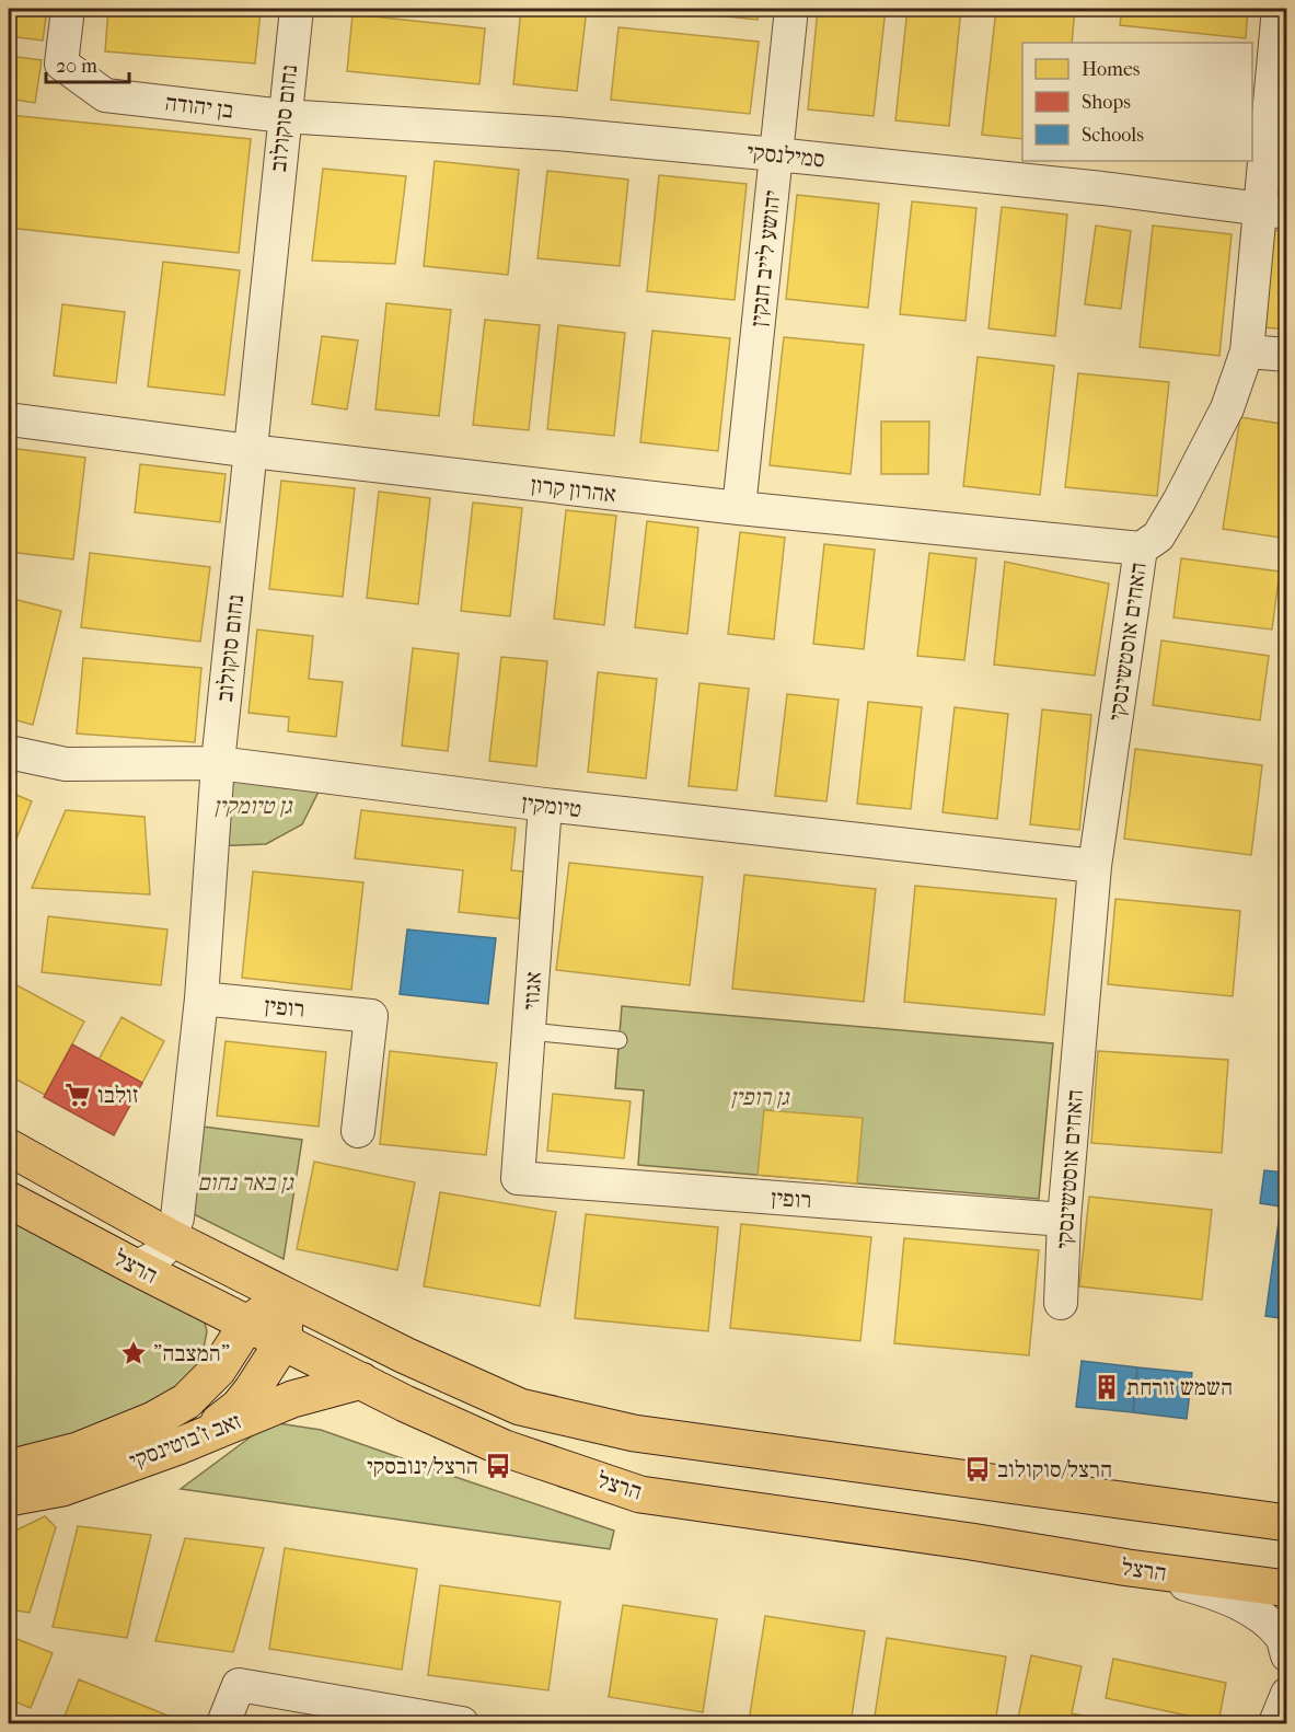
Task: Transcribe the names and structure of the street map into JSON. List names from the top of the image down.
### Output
{
  "streets": {
    "main road": ["הרצל", "זאב ז'בוטינסקי"],
    "street": [
      "בן יהודה",
      "נחום סוקולוב",
      "סמילנסקי",
      "יהושע לייב חנקין",
      "אהרון קרון",
      "האחים אוסטשינסקי",
      "טיומקין",
      "אגוזי",
      "רופין"
    ]
  },
  "crossings": [
    ["בן יהודה", "נחום סוקולוב"],
    ["בן יהודה", "סמילנסקי"],
    ["נחום סוקולוב", "סמילנסקי"],
    ["נחום סוקולוב", "אהרון קרון"],
    ["נחום סוקולוב", "טיומקין"],
    ["נחום סוקולוב", "רופין"],
    ["נחום סוקולוב", "הרצל"],
    ["סמילנסקי", "יהושע לייב חנקין"],
    ["סמילנסקי", "האחים אוסטשינסקי"],
    ["יהושע לייב חנקין", "אהרון קרון"],
    ["אהרון קרון", "האחים אוסטשינסקי"],
    ["האחים אוסטשינסקי", "טיומקין"],
    ["האחים אוסטשינסקי", "רופין"],
    ["טיומקין", "אגוזי"],
    ["אגוזי", "רופין"],
    ["הרצל", "זאב ז'בוטינסקי"]
  ],
  "parks": ["גן טיומקין", "גן רופין", "גן באר נחום"],
  "places": {
    "supermarket": ["זולבו"],
    "place": ["\"המצבה\""],
    "building": ["השמש זורחת"],
    "bus stop": ["הרצל/ינובסקי", "הרצל/סוקולוב"]
  },
  "legend": ["Homes", "Shops", "Schools"],
  "scale_bar": "20 m"
}
